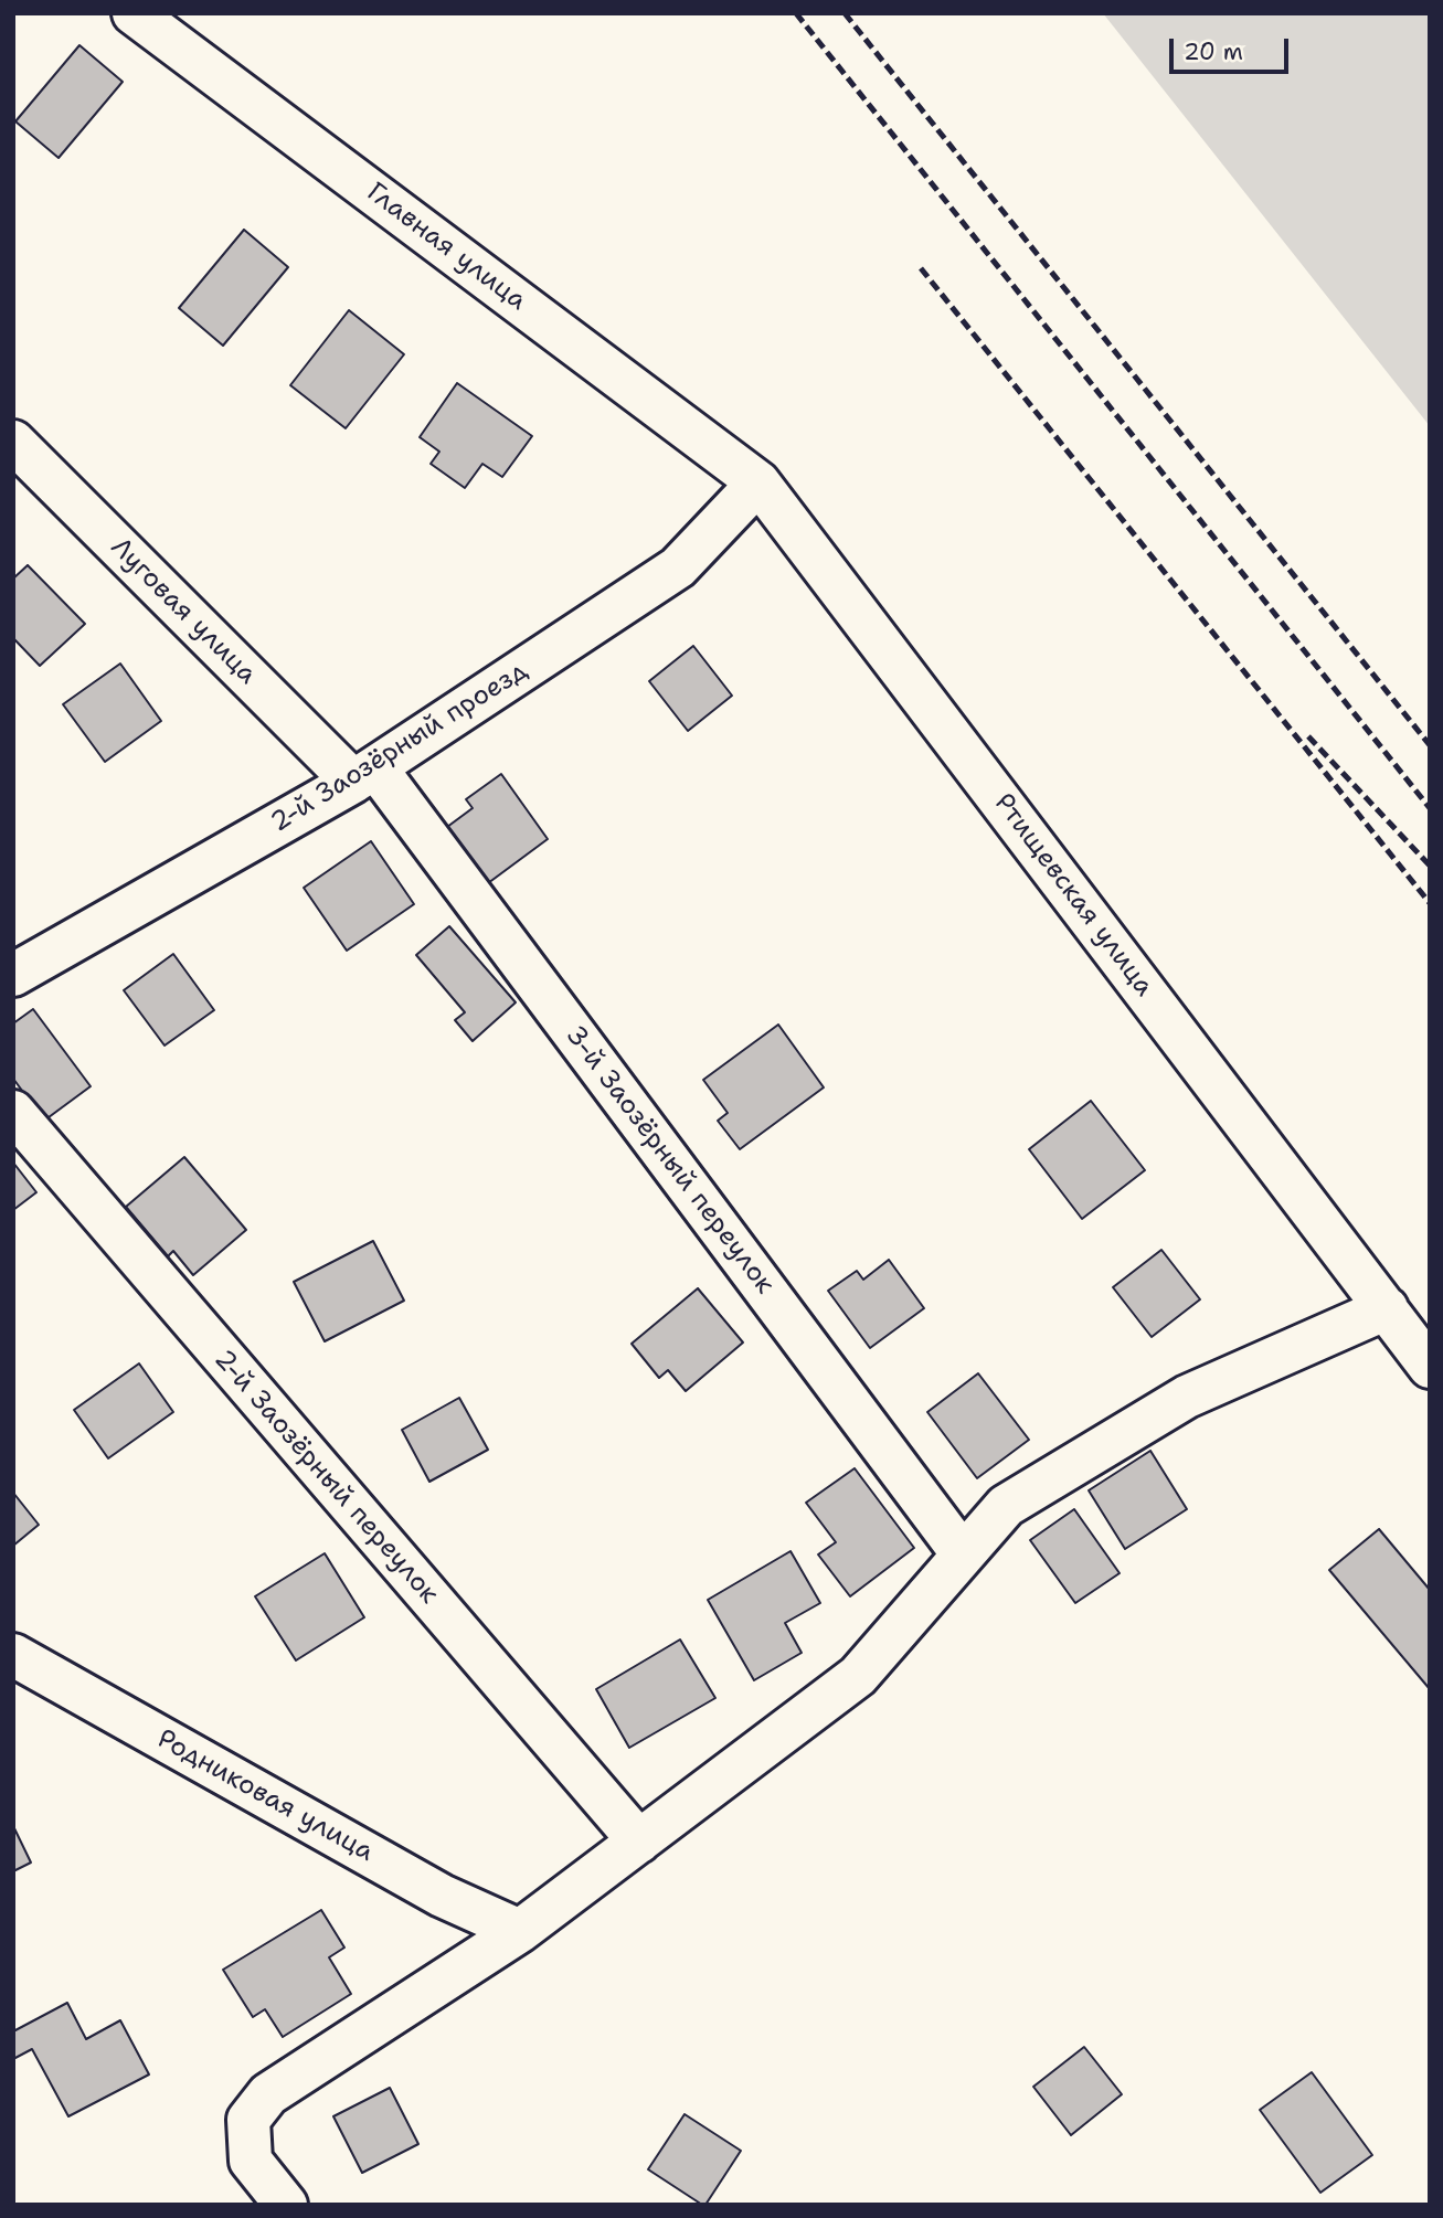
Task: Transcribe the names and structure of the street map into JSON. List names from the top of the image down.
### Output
{
  "streets": {
    "street": [
      "Главная улица",
      "Луговая улица",
      "2-й Заозёрный проезд",
      "Ртищевская улица",
      "3-й Заозёрный переулок",
      "2-й Заозёрный переулок",
      "Родниковая улица"
    ]
  },
  "crossings": [
    ["Главная улица", "2-й Заозёрный проезд"],
    ["Главная улица", "Ртищевская улица"],
    ["Луговая улица", "2-й Заозёрный проезд"],
    ["Луговая улица", "3-й Заозёрный переулок"],
    ["2-й Заозёрный проезд", "Ртищевская улица"],
    ["2-й Заозёрный проезд", "3-й Заозёрный переулок"]
  ],
  "scale_bar": "20 m"
}
